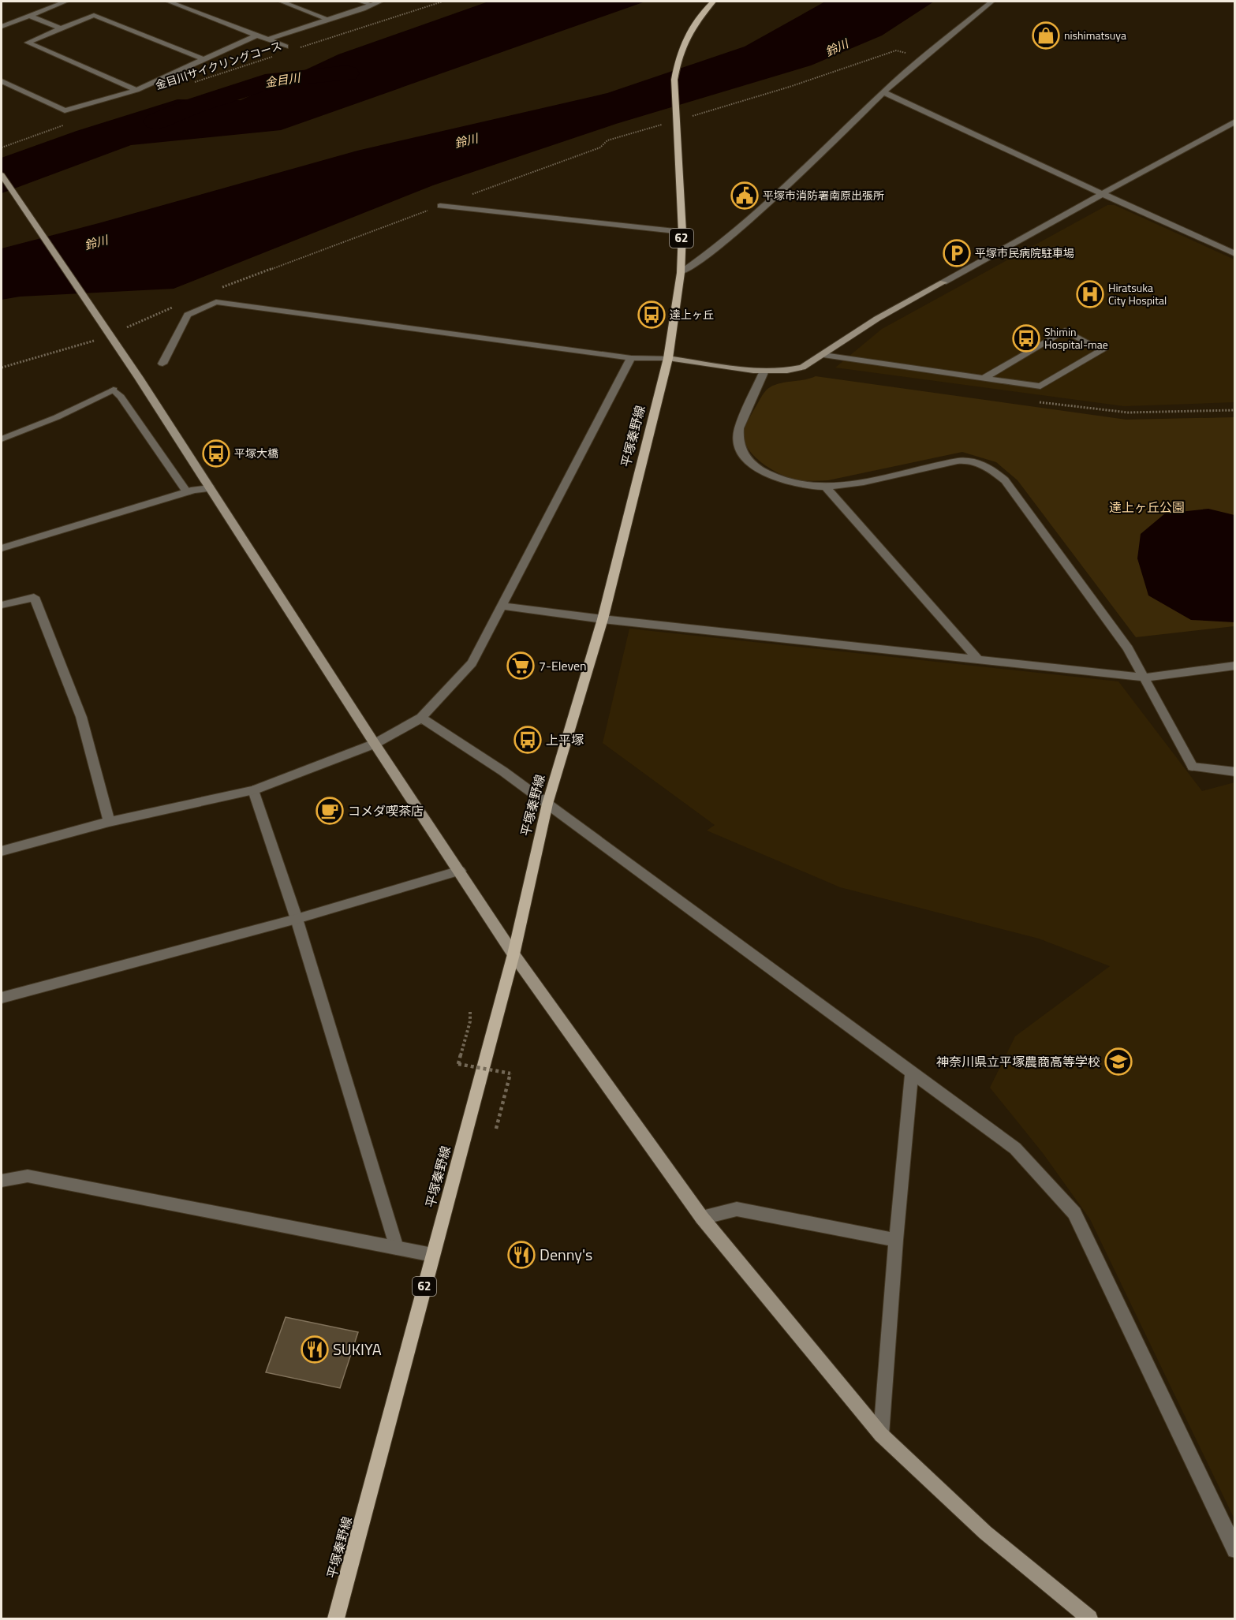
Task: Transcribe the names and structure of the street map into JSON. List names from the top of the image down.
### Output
{
  "streets": {
    "main road": ["62", "平塚秦野線"],
    "path": ["金目川サイクリングコース"]
  },
  "water": ["鈴川", "金目川"],
  "parks": ["達上ヶ丘公園"],
  "places": {
    "shop": ["nishimatsuya"],
    "public building": ["平塚市消防署南原出張所"],
    "parking": ["平塚市民病院駐車場"],
    "hospital": ["Hiratsuka City Hospital"],
    "bus stop": [
      "達上ヶ丘",
      "Shimin Hospital-mae",
      "平塚大橋",
      "上平塚"
    ],
    "supermarket": ["7-Eleven"],
    "cafe": ["コメダ喫茶店"],
    "school or university": ["神奈川県立平塚農商高等学校"],
    "restaurant": ["Denny's", "SUKIYA"]
  }
}
